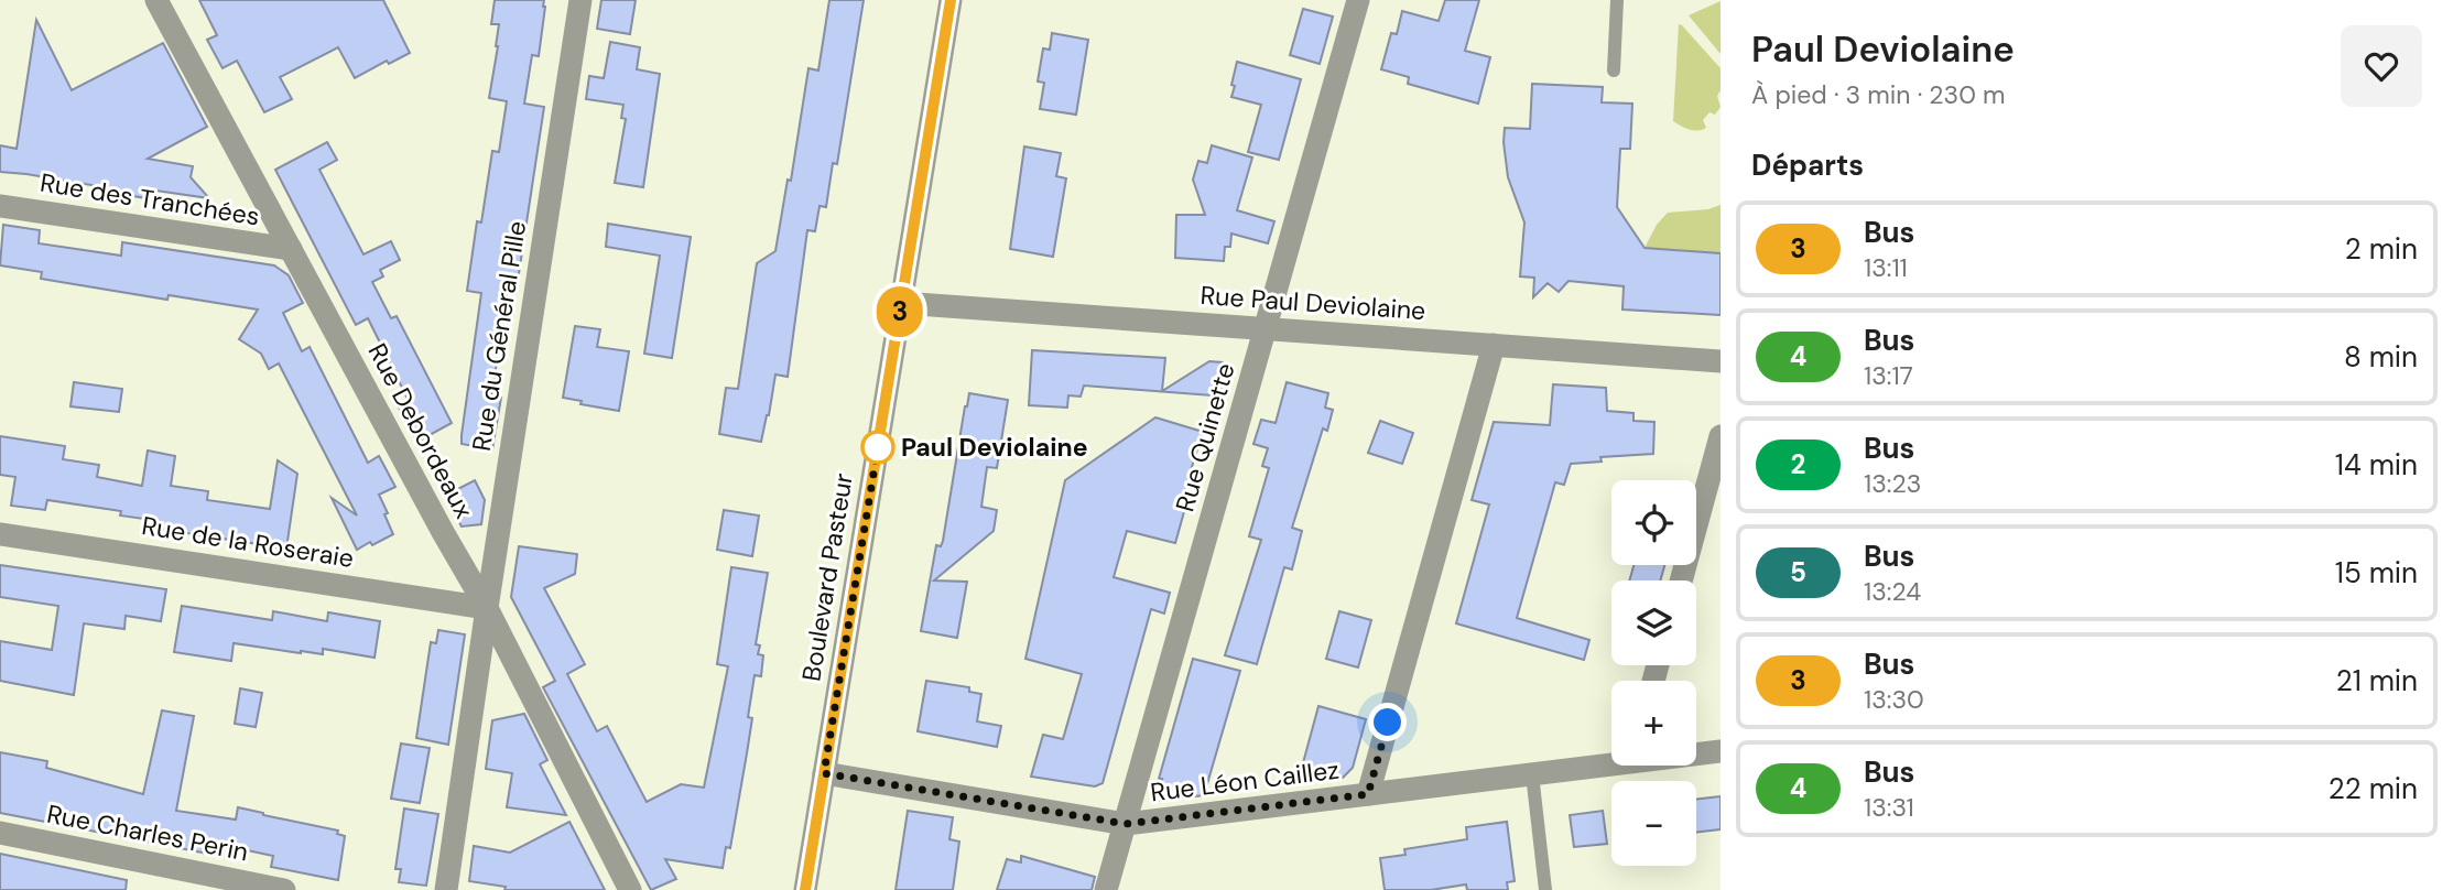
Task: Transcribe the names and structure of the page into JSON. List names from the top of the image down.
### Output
{
  "streets": {
    "street": [
      "Rue des Tranchées",
      "Rue Paul Deviolaine",
      "Rue du Général Pille",
      "Rue Debordeaux",
      "Rue Quinette",
      "Rue de la Roseraie",
      "Boulevard Pasteur",
      "Rue Léon Caillez",
      "Rue Charles Perin"
    ]
  },
  "crossings": [
    ["Rue des Tranchées", "Rue Debordeaux"],
    ["Rue Paul Deviolaine", "Rue Quinette"],
    ["Rue Paul Deviolaine", "Boulevard Pasteur"],
    ["Rue du Général Pille", "Rue Debordeaux"],
    ["Rue du Général Pille", "Rue de la Roseraie"],
    ["Rue Debordeaux", "Rue de la Roseraie"],
    ["Rue Quinette", "Rue Léon Caillez"],
    ["Boulevard Pasteur", "Rue Léon Caillez"]
  ],
  "places": ["Paul Deviolaine"],
  "lines": ["bus line 3"],
  "page": {
    "on_map": "3",
    "heading": [
      ["Paul Deviolaine", "À pied · 3 min · 230 m"],
      "Départs"
    ],
    "list": [
      {
        "mark": "3",
        "name": "Bus",
        "note": "13:11",
        "value": "2 min"
      },
      {
        "mark": "4",
        "name": "Bus",
        "note": "13:17",
        "value": "8 min"
      },
      {
        "mark": "2",
        "name": "Bus",
        "note": "13:23",
        "value": "14 min"
      },
      {
        "mark": "5",
        "name": "Bus",
        "note": "13:24",
        "value": "15 min"
      },
      {
        "mark": "3",
        "name": "Bus",
        "note": "13:30",
        "value": "21 min"
      },
      {
        "mark": "4",
        "name": "Bus",
        "note": "13:31",
        "value": "22 min"
      }
    ],
    "map_buttons": ["+", "−"]
  }
}
